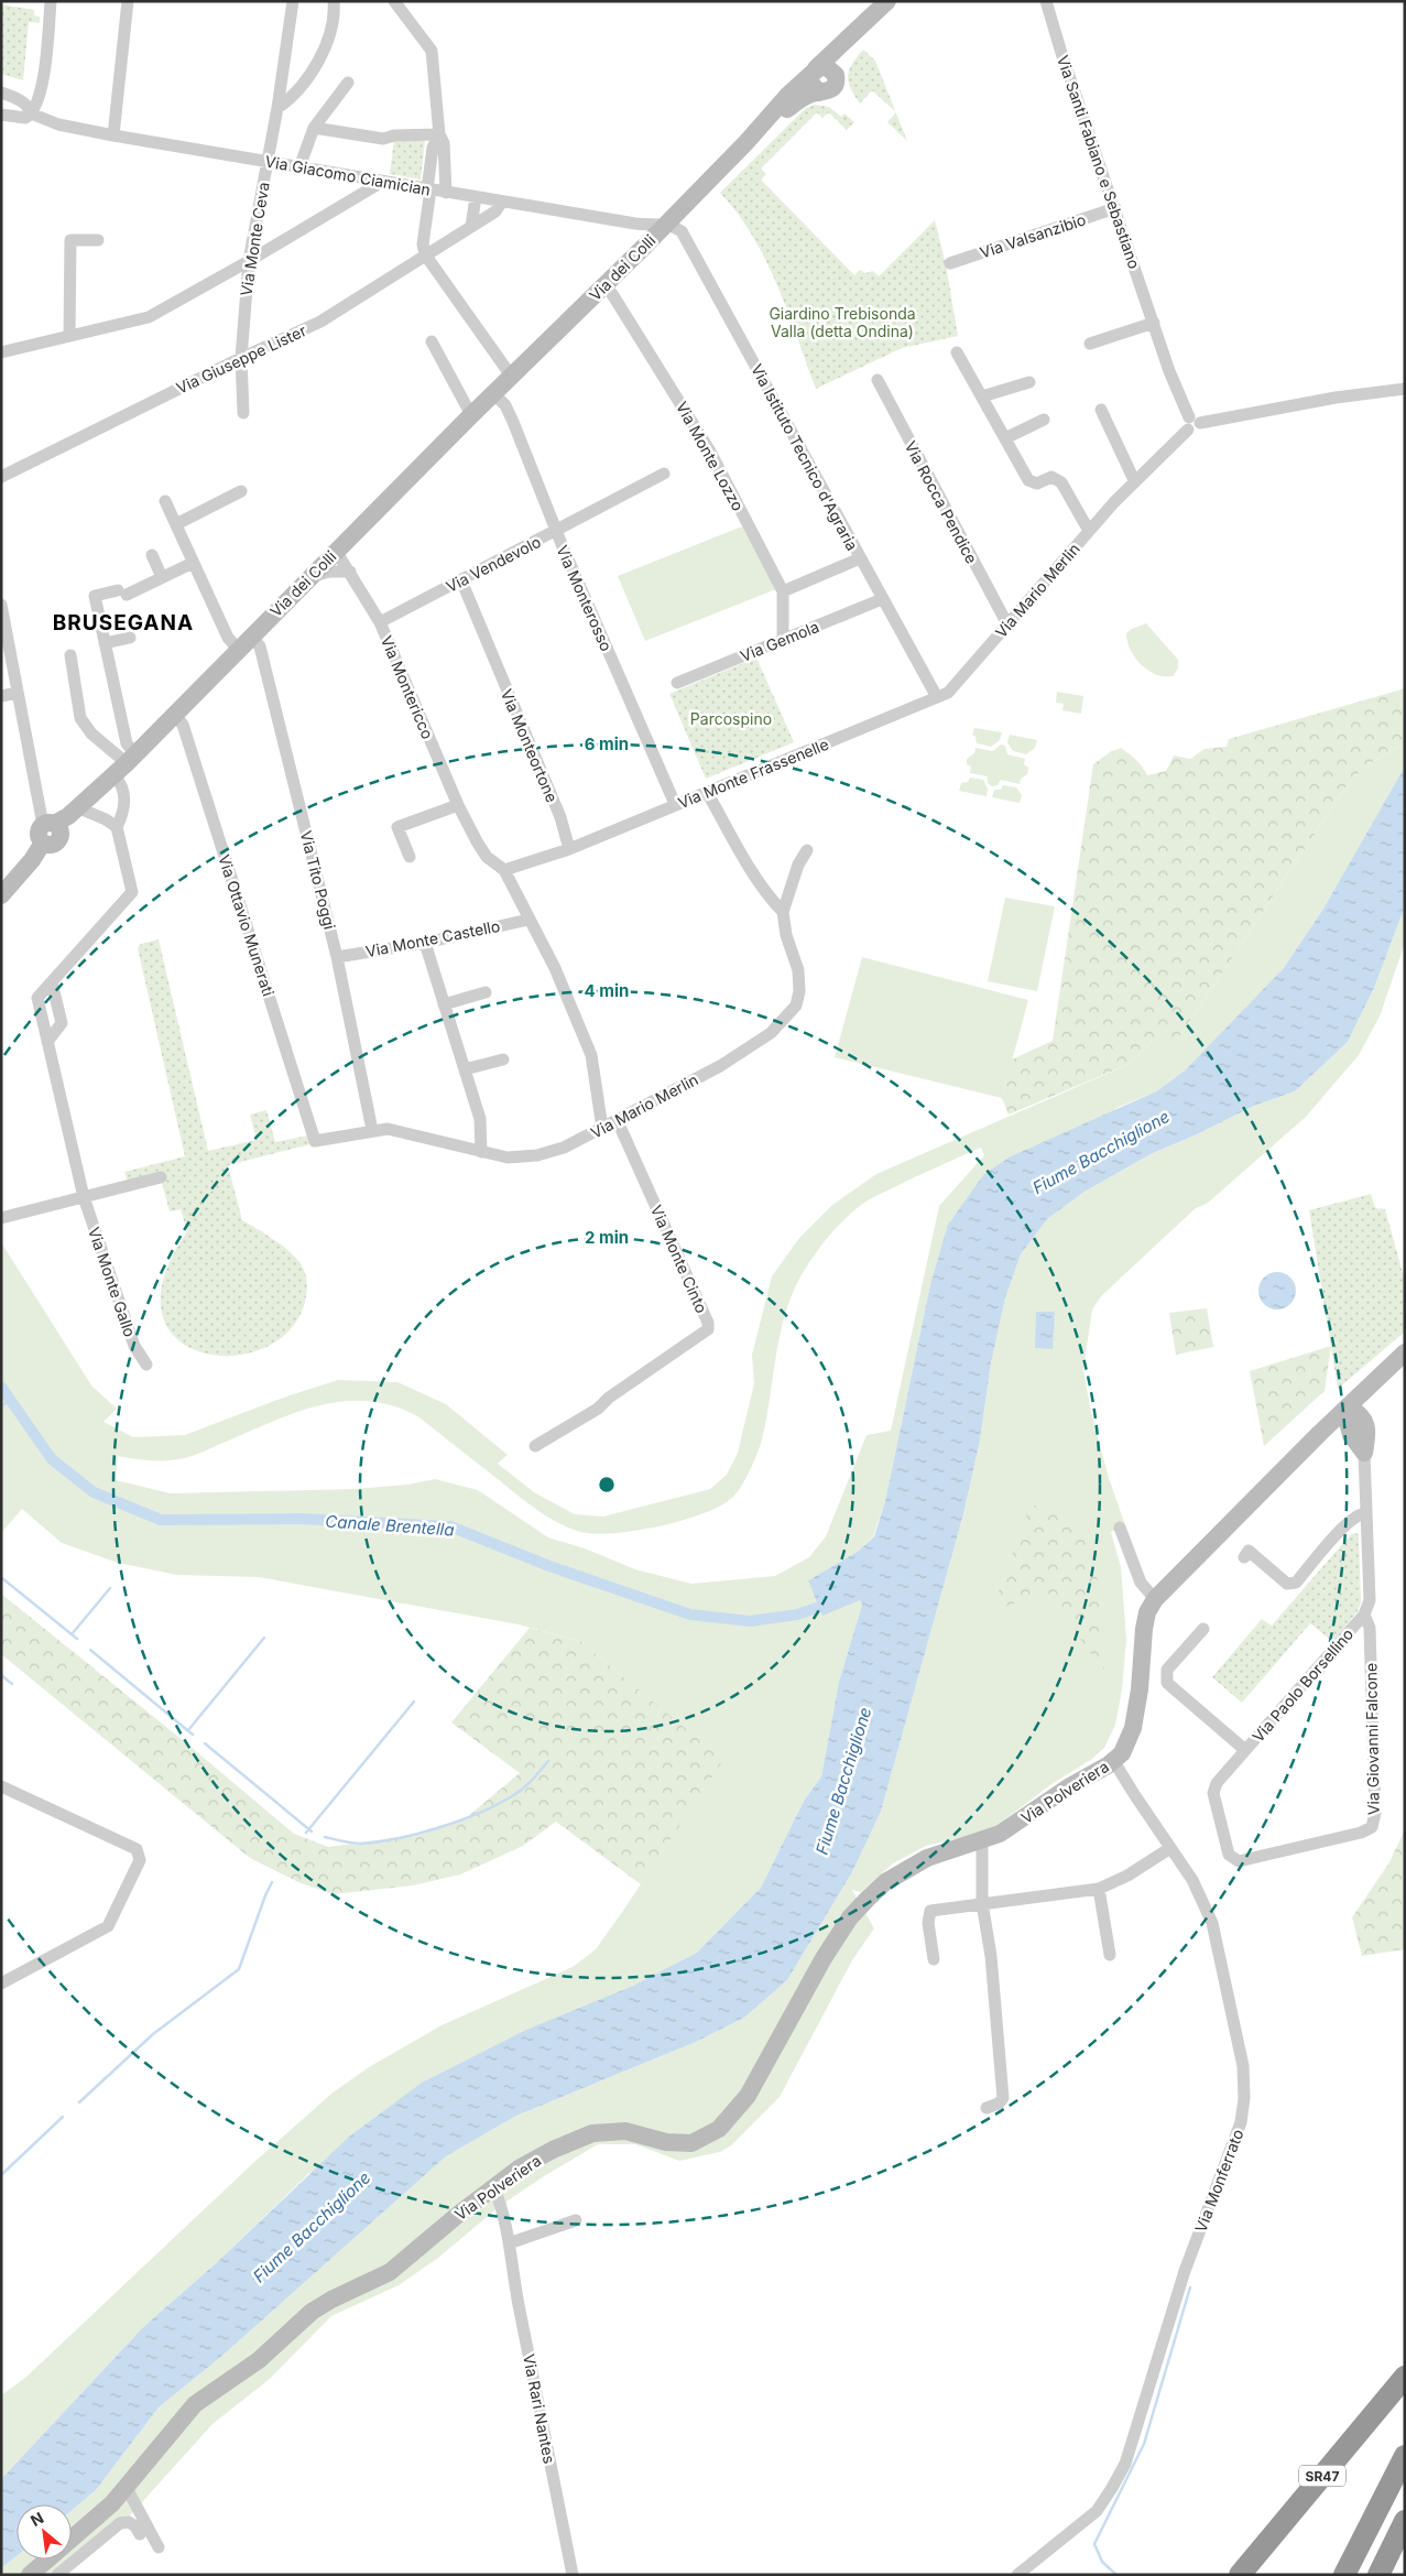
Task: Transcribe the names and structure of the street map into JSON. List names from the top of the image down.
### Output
{
  "streets": {
    "highway": ["SR47"],
    "street": [
      "Via Santi Fabiano e Sebastiano",
      "Via Giacomo Ciamician",
      "Via Valsanzibio",
      "Via Monte Ceva",
      "Via dei Colli",
      "Via Giuseppe Lister",
      "Via Monte Lozzo",
      "Via Istituto Tecnico d'Agraria",
      "Via Rocca Pendice",
      "Via Vendevolo",
      "Via Mario Merlin",
      "Via Monterosso",
      "Via Gemola",
      "Via Montericco",
      "Via Monteortone",
      "Via Monte Frassenelle",
      "Via Tito Poggi",
      "Via Ottavio Munerati",
      "Via Monte Castello",
      "Via Monte Cinto",
      "Via Monte Gallo",
      "Via Paolo Borsellino",
      "Via Giovanni Falcone",
      "Via Polveriera",
      "Via Monferrato",
      "Via Rari Nantes"
    ]
  },
  "crossings": [
    ["Via Santi Fabiano e Sebastiano", "Via Valsanzibio"],
    ["Via Santi Fabiano e Sebastiano", "Via Mario Merlin"],
    ["Via Giacomo Ciamician", "Via Monte Ceva"],
    ["Via Giacomo Ciamician", "Via dei Colli"],
    ["Via Giacomo Ciamician", "Via Giuseppe Lister"],
    ["Via Giacomo Ciamician", "Via Istituto Tecnico d'Agraria"],
    ["Via Monte Ceva", "Via Giuseppe Lister"],
    ["Via dei Colli", "Via Monte Lozzo"],
    ["Via dei Colli", "Via Istituto Tecnico d'Agraria"],
    ["Via dei Colli", "Via Monterosso"],
    ["Via dei Colli", "Via Montericco"],
    ["Via dei Colli", "Via Tito Poggi"],
    ["Via dei Colli", "Via Ottavio Munerati"],
    ["Via dei Colli", "Via Monte Gallo"],
    ["Via Monte Lozzo", "Via Gemola"],
    ["Via Istituto Tecnico d'Agraria", "Via Mario Merlin"],
    ["Via Istituto Tecnico d'Agraria", "Via Gemola"],
    ["Via Istituto Tecnico d'Agraria", "Via Monte Frassenelle"],
    ["Via Rocca Pendice", "Via Mario Merlin"],
    ["Via Vendevolo", "Via Monterosso"],
    ["Via Vendevolo", "Via Montericco"],
    ["Via Vendevolo", "Via Monteortone"],
    ["Via Mario Merlin", "Via Montericco"],
    ["Via Mario Merlin", "Via Monte Frassenelle"],
    ["Via Mario Merlin", "Via Tito Poggi"],
    ["Via Mario Merlin", "Via Ottavio Munerati"],
    ["Via Mario Merlin", "Via Monte Cinto"],
    ["Via Monterosso", "Via Monte Frassenelle"],
    ["Via Montericco", "Via Monte Castello"],
    ["Via Monteortone", "Via Monte Frassenelle"],
    ["Via Tito Poggi", "Via Monte Castello"],
    ["Via Paolo Borsellino", "Via Giovanni Falcone"],
    ["Via Polveriera", "Via Monferrato"],
    ["Via Polveriera", "Via Rari Nantes"]
  ],
  "districts": ["BRUSEGANA"],
  "water": ["Fiume Bacchiglione", "Canale Brentella"],
  "parks": ["Giardino Trebisonda Valla (detta Ondina)", "Parcospino"],
  "north": "top left",
  "rings": ["6 min", "4 min", "2 min"]
}
